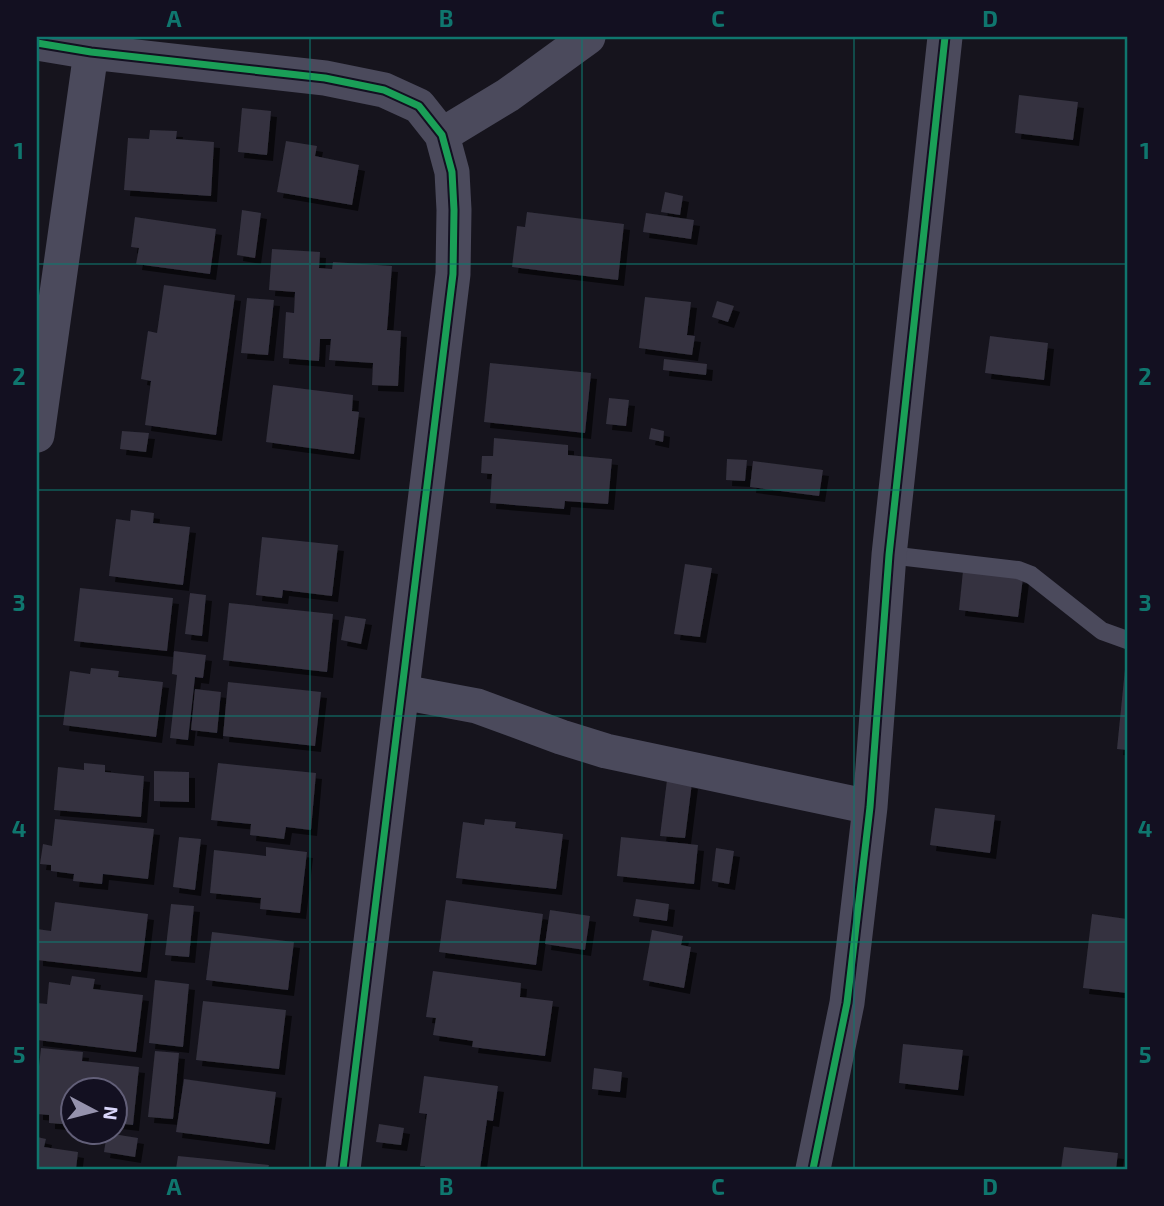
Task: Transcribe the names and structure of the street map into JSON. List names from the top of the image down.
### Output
{
  "north": "right",
  "grid": {
    "columns": [
      "A",
      "B",
      "C",
      "D"
    ],
    "rows": [
      "1",
      "2",
      "3",
      "4",
      "5"
    ]
  }
}
